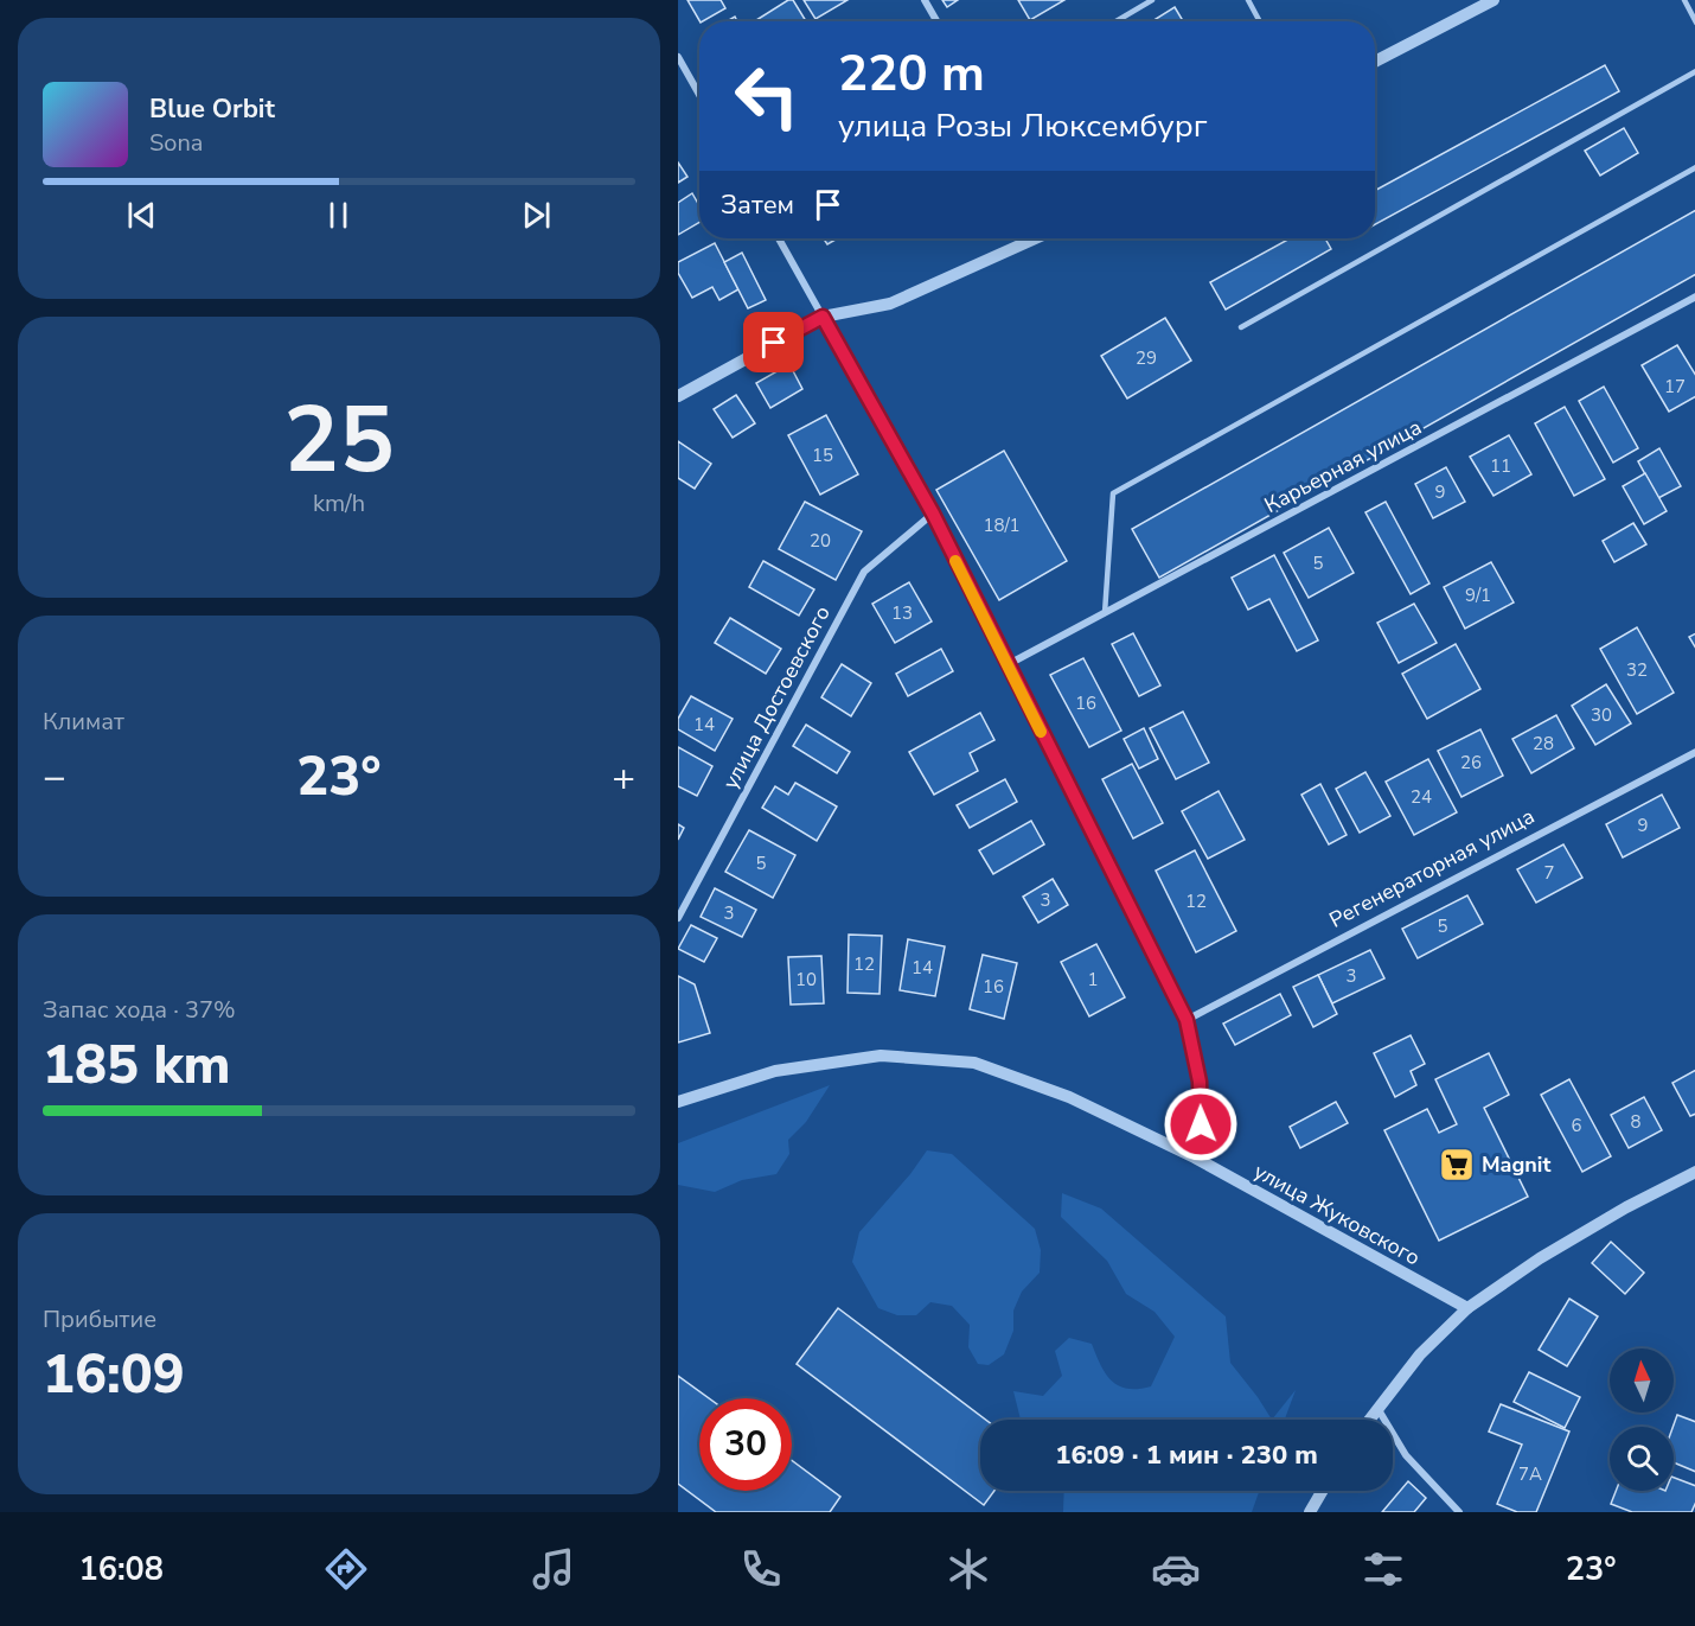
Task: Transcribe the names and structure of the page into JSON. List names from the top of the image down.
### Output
{
  "streets": {
    "street": [
      "Карьерная улица",
      "улица Достоевского",
      "Регенераторная улица",
      "улица Жуковского"
    ]
  },
  "places": {
    "supermarket": ["Magnit"]
  },
  "house_numbers": [
    "29",
    "17",
    "15",
    "11",
    "9",
    "18/1",
    "20",
    "5",
    "9/1",
    "13",
    "32",
    "16",
    "30",
    "14",
    "28",
    "26",
    "24",
    "9",
    "5",
    "7",
    "3",
    "12",
    "3",
    "5",
    "12",
    "14",
    "3",
    "10",
    "1",
    "16",
    "8",
    "6",
    "7А"
  ],
  "north": "top",
  "page": {
    "turn": ["220 m", "улица Розы Люксембург"],
    "song": ["Blue Orbit", "Sona"],
    "then": "Затем",
    "tile": [
      ["25", "km/h"],
      "Климат",
      ["Запас хода · 37%", "185 km"],
      ["Прибытие", "16:09"]
    ],
    "heat": ["−", "23°", "+"],
    "limit": "30",
    "trip": "16:09 · 1 мин · 230 m",
    "tabs": ["16:08", "23°"]
  }
}
